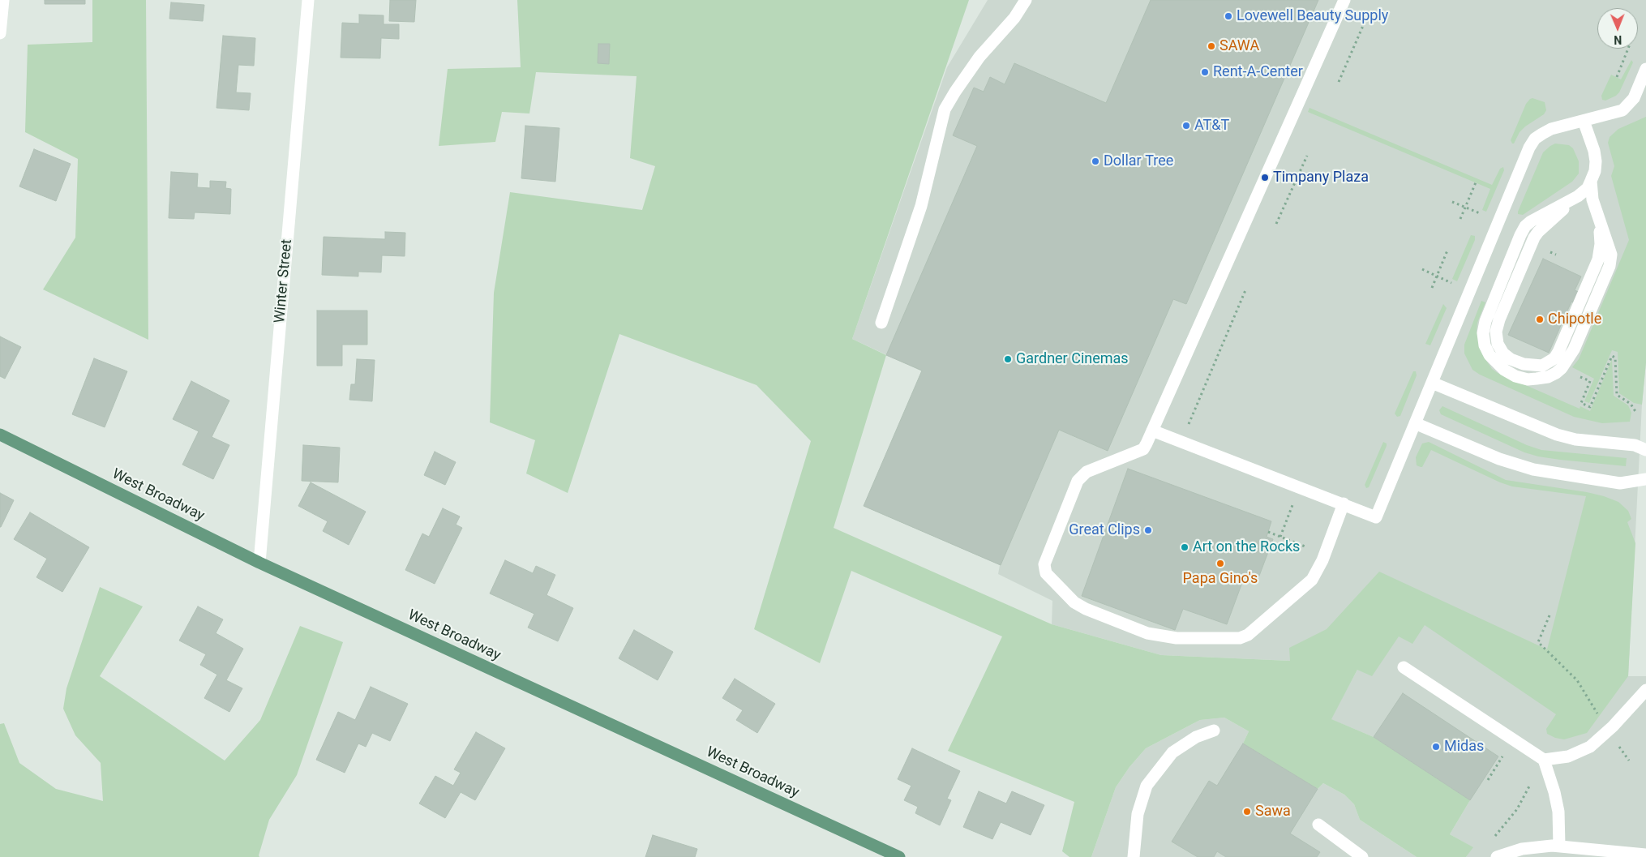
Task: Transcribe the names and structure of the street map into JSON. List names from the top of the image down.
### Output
{
  "streets": {
    "main road": ["West Broadway"],
    "street": ["Winter Street"]
  },
  "crossings": [
    ["Winter Street", "West Broadway"]
  ],
  "places": [
    "Lovewell Beauty Supply",
    "SAWA",
    "Rent-A-Center",
    "AT&T",
    "Dollar Tree",
    "Timpany Plaza",
    "Chipotle",
    "Gardner Cinemas",
    "Great Clips",
    "Art on the Rocks",
    "Papa Gino's",
    "Midas",
    "Sawa"
  ],
  "north": "bottom"
}
